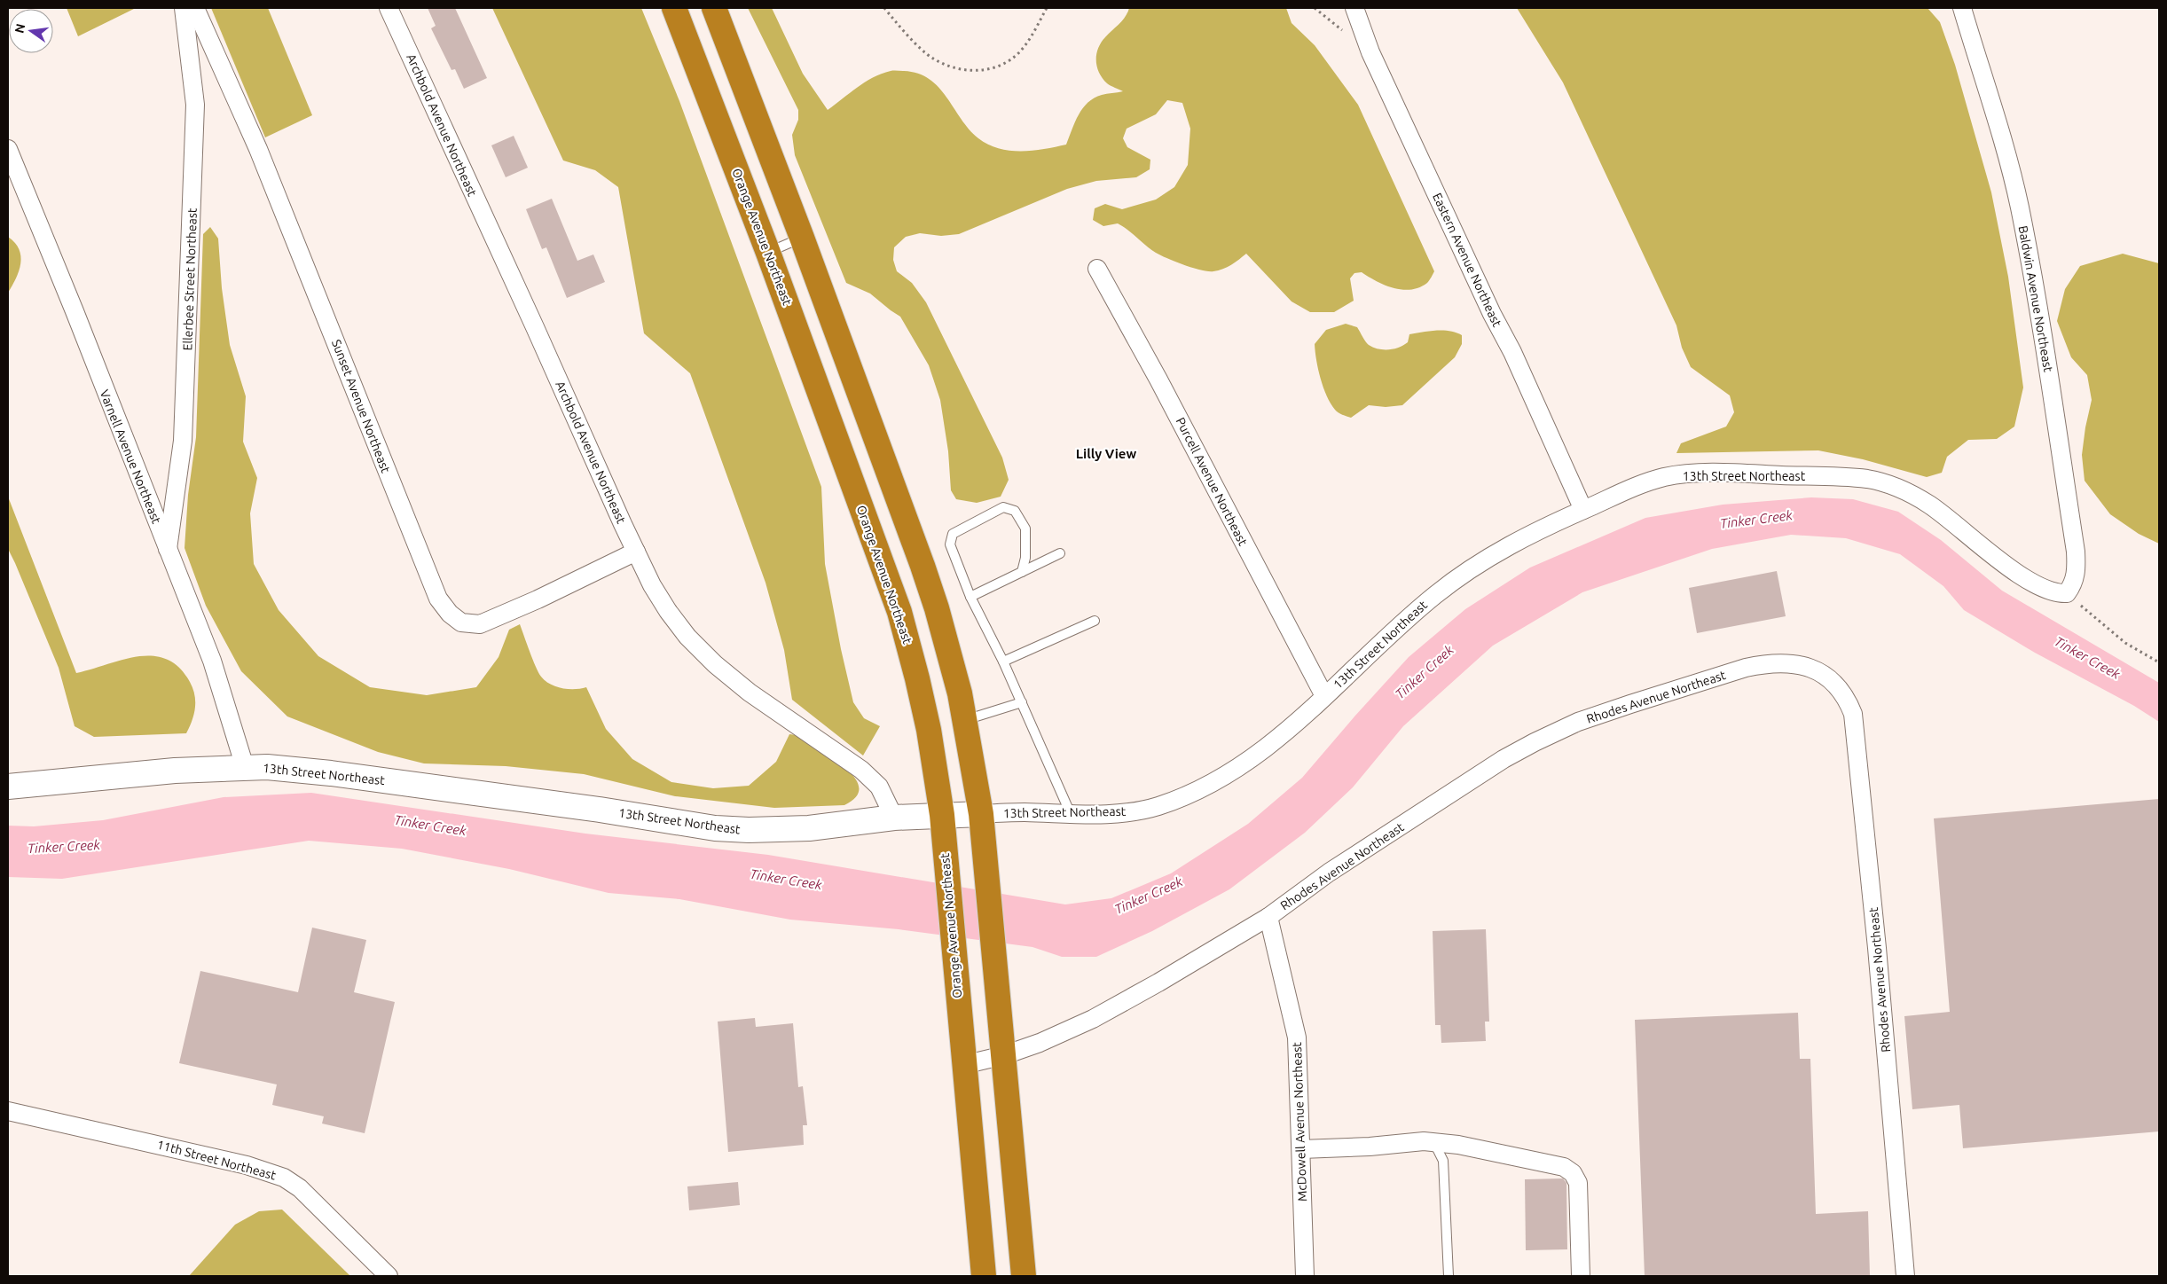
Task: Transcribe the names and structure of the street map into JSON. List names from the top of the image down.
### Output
{
  "streets": {
    "highway": ["Orange Avenue Northeast"],
    "street": [
      "Archbold Avenue Northeast",
      "Eastern Avenue Northeast",
      "Ellerbee Street Northeast",
      "Baldwin Avenue Northeast",
      "Sunset Avenue Northeast",
      "Varnell Avenue Northeast",
      "13th Street Northeast",
      "Purcell Avenue Northeast",
      "Rhodes Avenue Northeast",
      "McDowell Avenue Northeast",
      "11th Street Northeast"
    ]
  },
  "crossings": [
    ["Archbold Avenue Northeast", "Sunset Avenue Northeast"],
    ["Archbold Avenue Northeast", "13th Street Northeast"],
    ["Orange Avenue Northeast", "13th Street Northeast"],
    ["Orange Avenue Northeast", "Rhodes Avenue Northeast"],
    ["Eastern Avenue Northeast", "13th Street Northeast"],
    ["Ellerbee Street Northeast", "Varnell Avenue Northeast"],
    ["Baldwin Avenue Northeast", "13th Street Northeast"],
    ["Varnell Avenue Northeast", "13th Street Northeast"],
    ["13th Street Northeast", "Purcell Avenue Northeast"],
    ["Rhodes Avenue Northeast", "McDowell Avenue Northeast"]
  ],
  "districts": ["Lilly View"],
  "water": ["Tinker Creek"],
  "north": "left"
}
